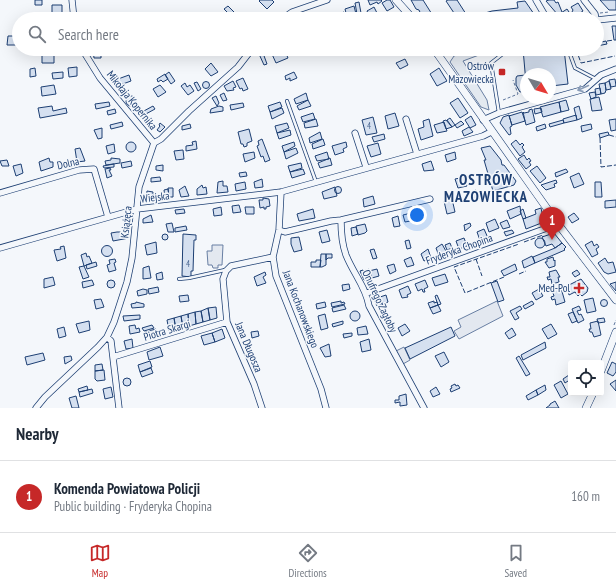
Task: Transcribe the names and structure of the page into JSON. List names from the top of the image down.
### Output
{
  "streets": {
    "street": [
      "Mikołaja Kopernika",
      "Dolna",
      "Wiejska",
      "Książęca",
      "Fryderyka Chopina",
      "Onufrego Zagłoby",
      "Jana Kochanowskiego",
      "Piotra Skargi",
      "Jana Długosza"
    ]
  },
  "crossings": [
    ["Mikołaja Kopernika", "Książęca"],
    ["Dolna", "Wiejska"],
    ["Wiejska", "Książęca"],
    ["Wiejska", "Jana Kochanowskiego"],
    ["Fryderyka Chopina", "Onufrego Zagłoby"],
    ["Piotra Skargi", "Jana Długosza"]
  ],
  "districts": ["OSTRÓW MAZOWIECKA"],
  "places": {
    "transit": ["Ostrów Mazowiecka"],
    "health": ["Med-Pol"]
  },
  "house_numbers": ["4", "4"],
  "north": "bottom right",
  "page": {
    "search": "Search here",
    "pins": "1",
    "heading": "Nearby",
    "list": [
      {
        "mark": "1",
        "name": "Komenda Powiatowa Policji",
        "note": "Public building · Fryderyka Chopina",
        "value": "160 m"
      }
    ],
    "nav": ["Map", "Directions", "Saved"]
  }
}
